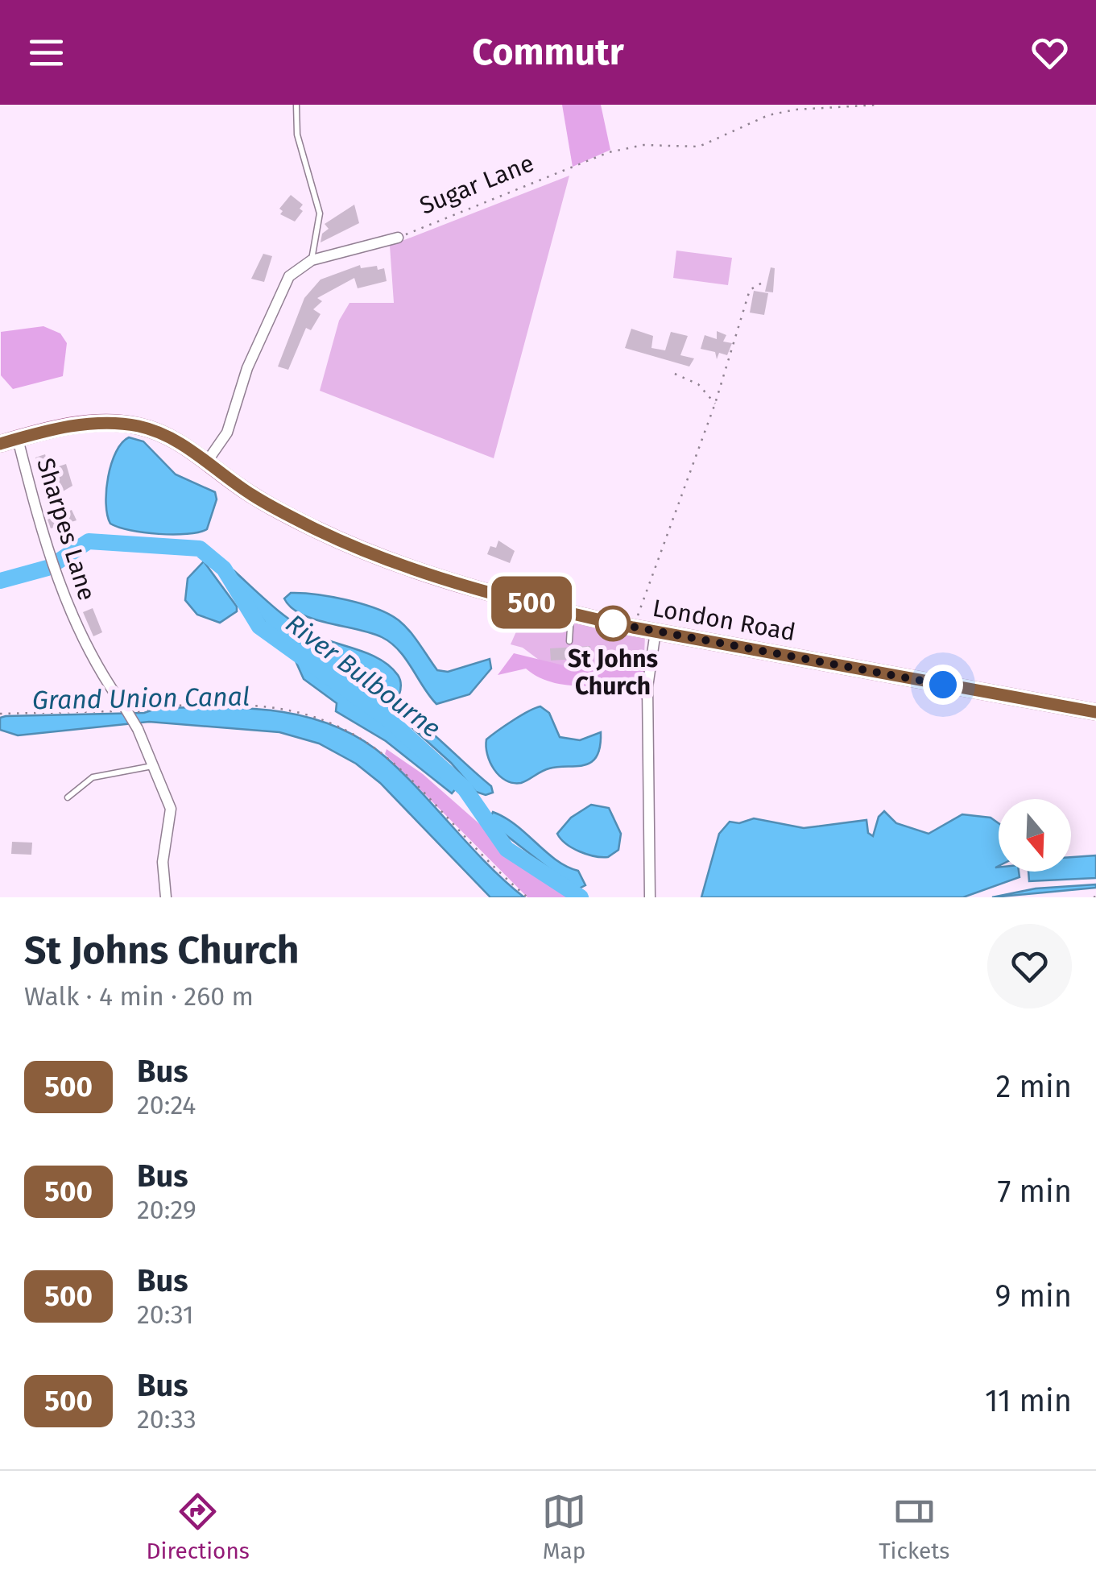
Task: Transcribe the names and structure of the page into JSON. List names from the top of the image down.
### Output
{
  "streets": {
    "main road": ["London Road"],
    "street": ["Sugar Lane", "Sharpes Lane"]
  },
  "crossings": [
    ["Sharpes Lane", "London Road"]
  ],
  "water": ["River Bulbourne", "Grand Union Canal"],
  "places": ["St Johns Church"],
  "lines": ["bus line 500"],
  "north": "bottom",
  "page": {
    "header": "Commutr",
    "on_map": "500",
    "heading": ["St Johns Church", "Walk · 4 min · 260 m"],
    "list": [
      {
        "mark": "500",
        "name": "Bus",
        "note": "20:24",
        "value": "2 min"
      },
      {
        "mark": "500",
        "name": "Bus",
        "note": "20:29",
        "value": "7 min"
      },
      {
        "mark": "500",
        "name": "Bus",
        "note": "20:31",
        "value": "9 min"
      },
      {
        "mark": "500",
        "name": "Bus",
        "note": "20:33",
        "value": "11 min"
      }
    ],
    "tabs": ["Directions", "Map", "Tickets"]
  }
}
